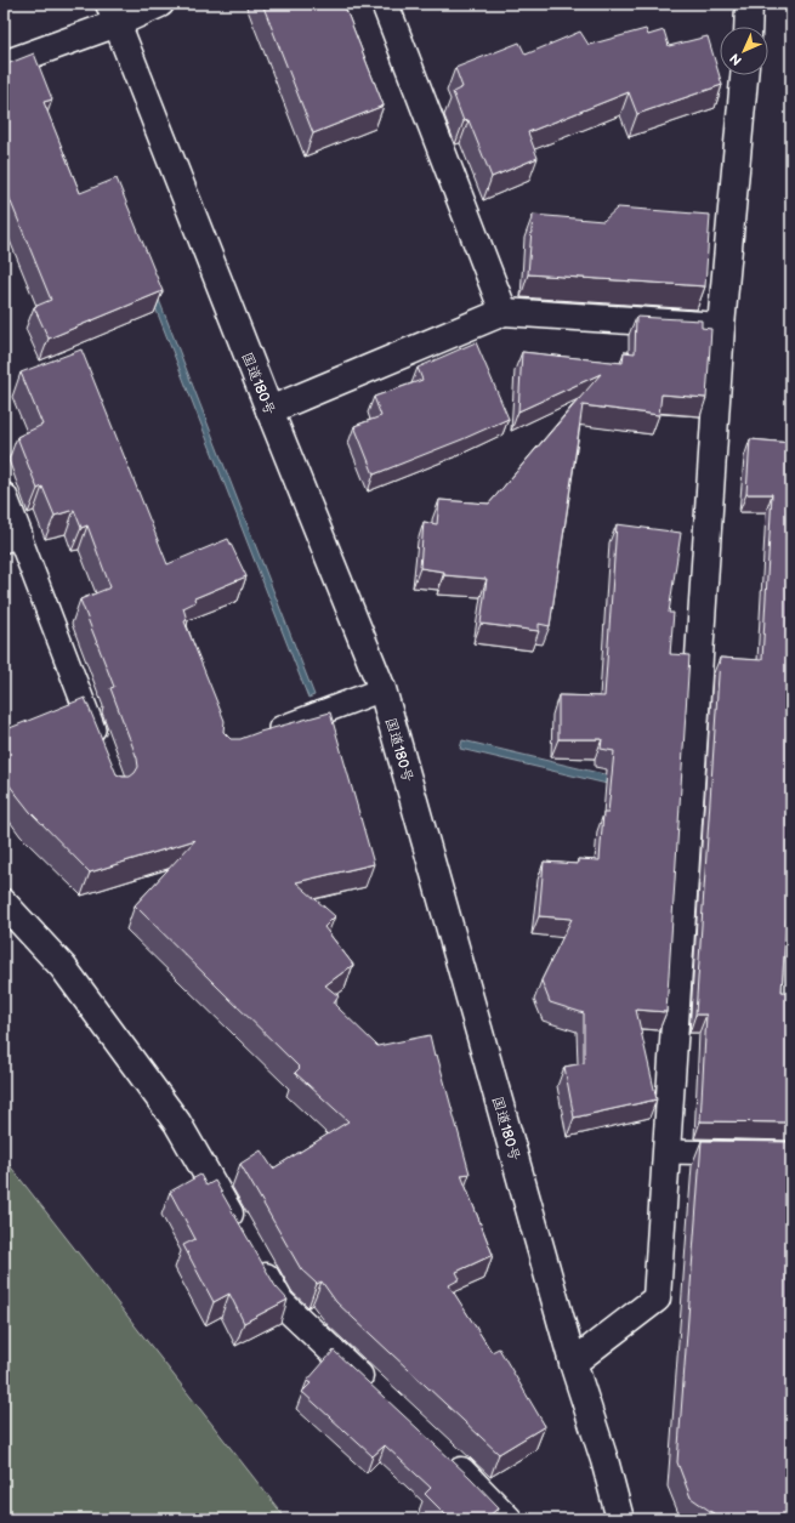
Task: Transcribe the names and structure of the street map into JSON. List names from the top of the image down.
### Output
{
  "streets": {
    "main road": ["国道180号"]
  },
  "north": "bottom left"
}
